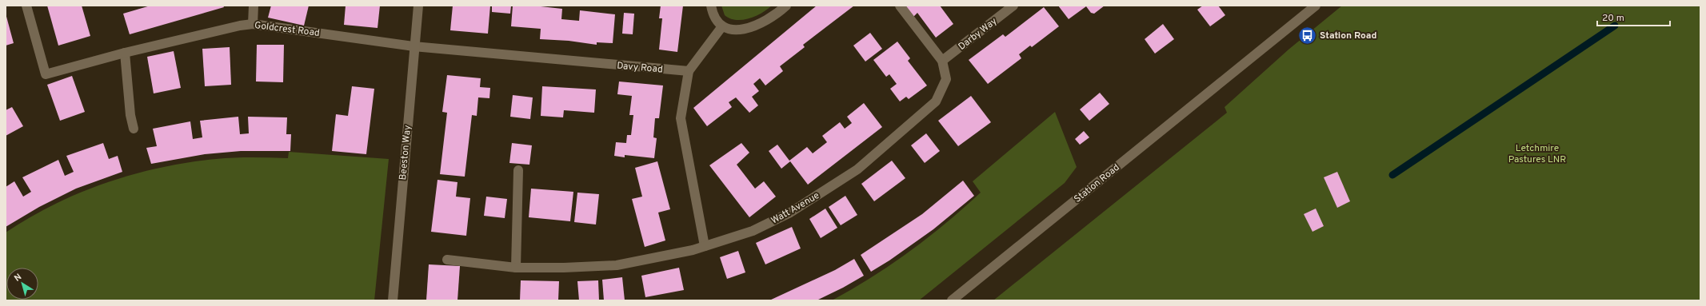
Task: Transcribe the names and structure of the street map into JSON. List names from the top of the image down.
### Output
{
  "streets": {
    "street": [
      "Goldcrest Road",
      "Darby Way",
      "Davy Road",
      "Beeston Way",
      "Station Road",
      "Watt Avenue"
    ]
  },
  "crossings": [
    ["Goldcrest Road", "Davy Road"],
    ["Goldcrest Road", "Beeston Way"],
    ["Darby Way", "Watt Avenue"],
    ["Davy Road", "Beeston Way"]
  ],
  "parks": ["Letchmire Pastures LNR"],
  "places": {
    "bus stop": ["Station Road"]
  },
  "scale_bar": "20 m",
  "north": "top left"
}
